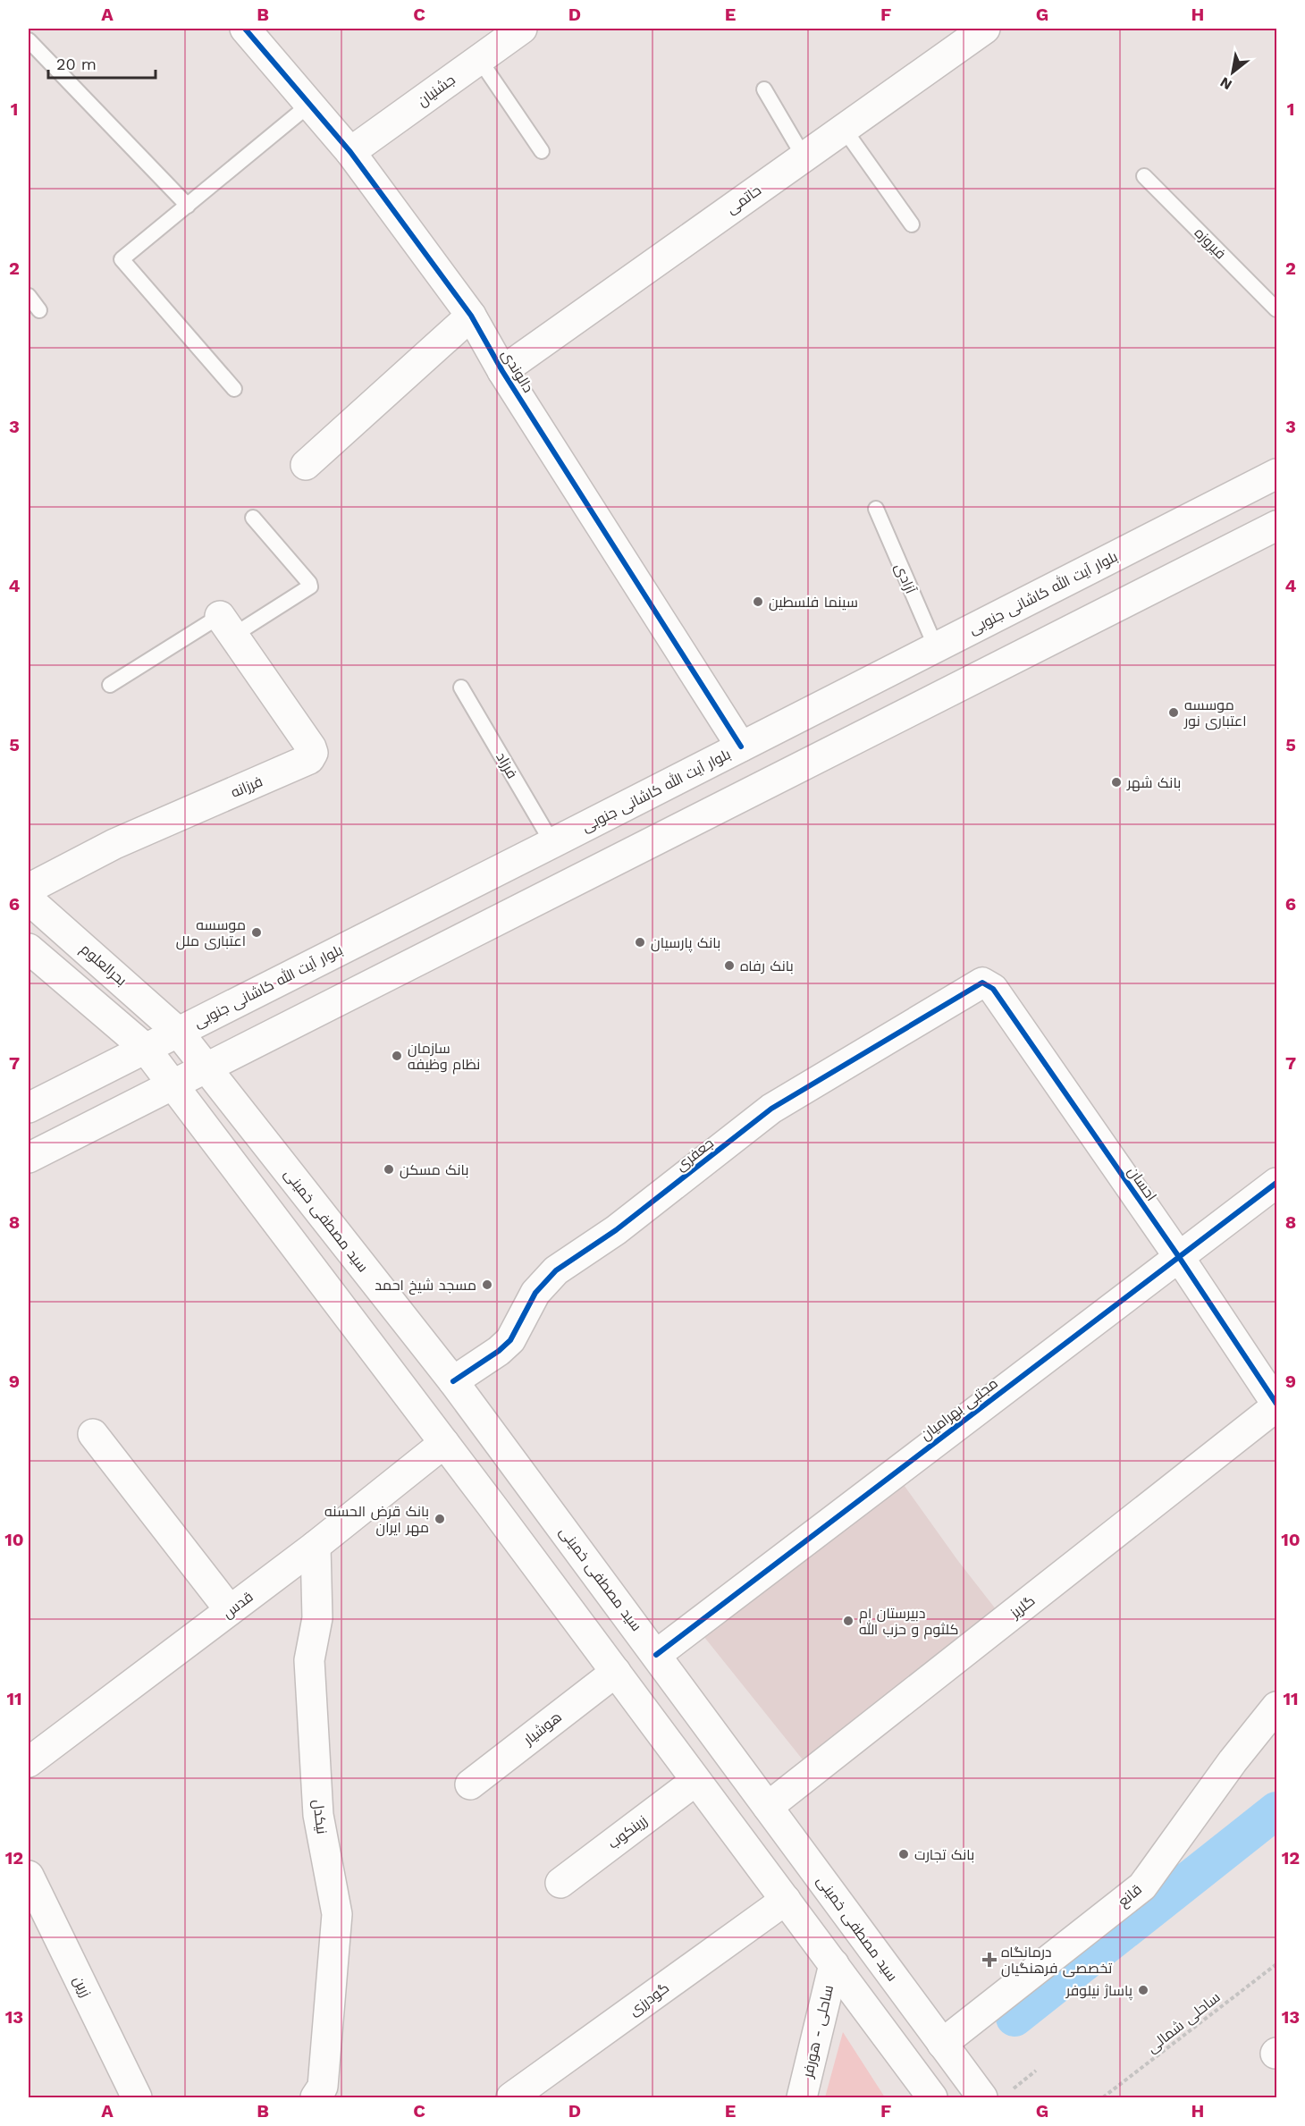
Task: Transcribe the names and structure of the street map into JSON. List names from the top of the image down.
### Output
{
  "streets": {
    "street": [
      "جشنیان",
      "حاتمی",
      "دالوندی",
      "بلوار آیت الله کاشانی جنوبی",
      "فرزانه",
      "بحرالعلوم",
      "جعفری",
      "احسان",
      "سید مصطفی خمینی",
      "مجتبی بهرامیان",
      "قدس",
      "گلریز",
      "هوشیار",
      "نیکدل",
      "زرینکوب",
      "قانع",
      "زرین",
      "گودرزی",
      "ساحلی - هورفر"
    ],
    "lane": ["فیروزه", "آزادی", "فرزاد"],
    "path": ["ساحلی شمالی"]
  },
  "crossings": [
    ["جشنیان", "دالوندی"],
    ["حاتمی", "دالوندی"],
    ["دالوندی", "بلوار آیت الله کاشانی جنوبی"],
    ["آزادی", "بلوار آیت الله کاشانی جنوبی"],
    ["بلوار آیت الله کاشانی جنوبی", "فرزاد"],
    ["بلوار آیت الله کاشانی جنوبی", "بحرالعلوم"],
    ["بحرالعلوم", "سید مصطفی خمینی"],
    ["جعفری", "احسان"],
    ["جعفری", "سید مصطفی خمینی"],
    ["احسان", "مجتبی بهرامیان"],
    ["احسان", "گلریز"],
    ["سید مصطفی خمینی", "مجتبی بهرامیان"],
    ["سید مصطفی خمینی", "گلریز"],
    ["سید مصطفی خمینی", "قانع"],
    ["قدس", "نیکدل"]
  ],
  "places": {
    "other": [
      "سینما فلسطین",
      "موسسه اعتباری نور",
      "بانک شهر",
      "موسسه اعتباری ملل",
      "بانک پارسیان",
      "بانک رفاه",
      "سازمان نظام وظیفه",
      "بانک مسکن",
      "مسجد شیخ احمد",
      "بانک قرض الحسنه مهر ایران",
      "دبیرستان ام کلثوم و حزب الله",
      "بانک تجارت",
      "پاساژ نیلوفر"
    ],
    "health": ["درمانگاه تخصصی فرهنگیان"]
  },
  "scale_bar": "20 m",
  "north": "bottom left",
  "grid": {
    "columns": [
      "A",
      "B",
      "C",
      "D",
      "E",
      "F",
      "G",
      "H"
    ],
    "rows": [
      "1",
      "2",
      "3",
      "4",
      "5",
      "6",
      "7",
      "8",
      "9",
      "10",
      "11",
      "12",
      "13"
    ]
  }
}
